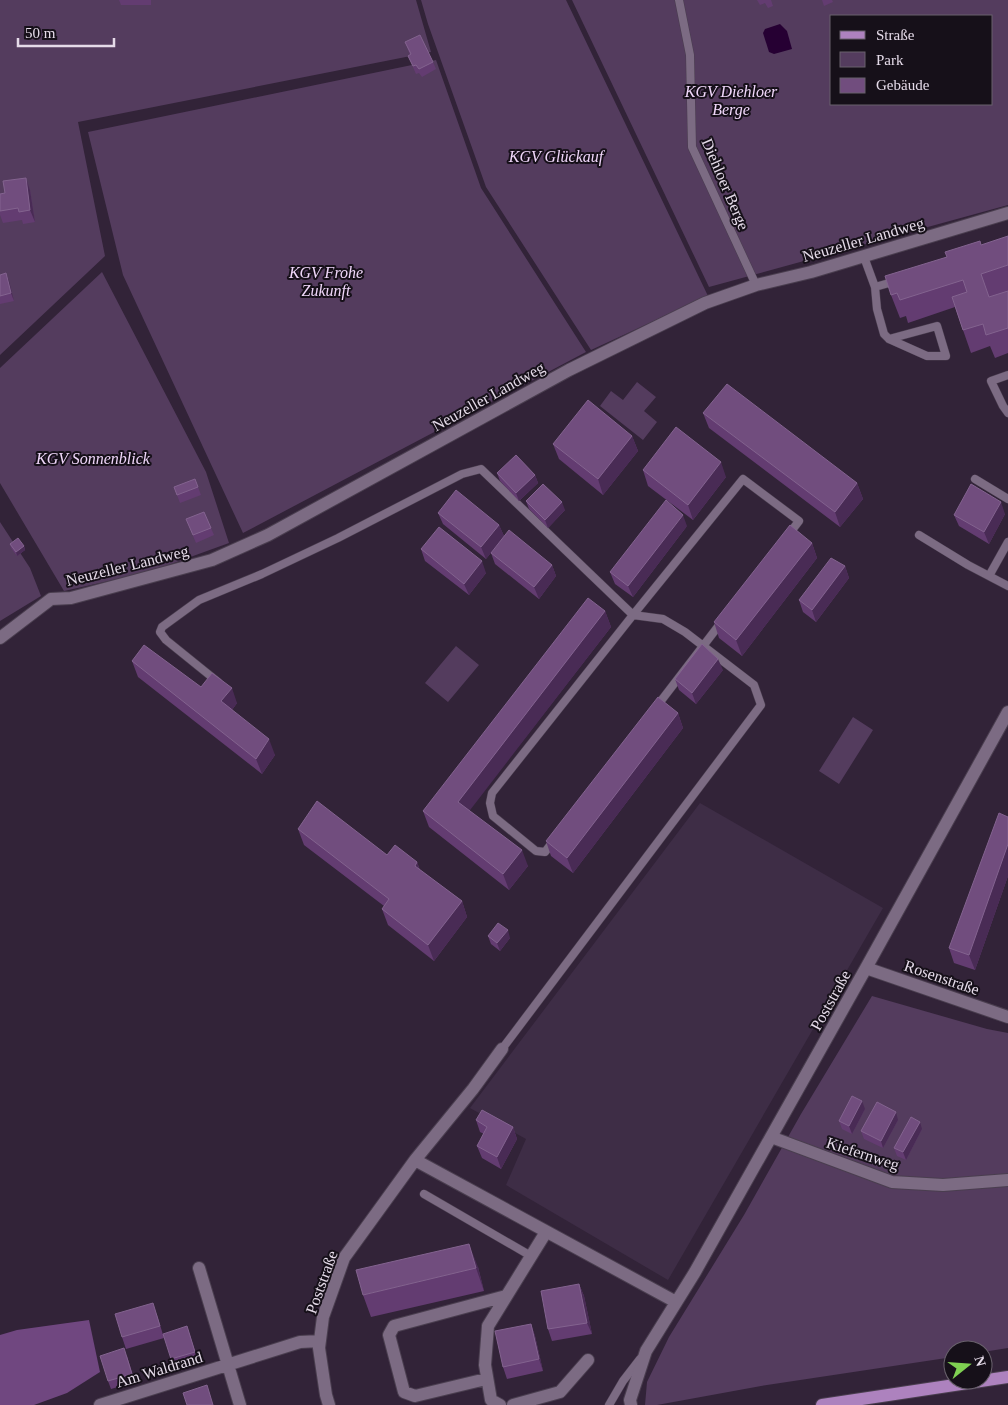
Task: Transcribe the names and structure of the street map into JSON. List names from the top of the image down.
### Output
{
  "streets": {
    "street": [
      "Neuzeller Landweg",
      "Rosenstraße",
      "Poststraße",
      "Kiefernweg",
      "Am Waldrand"
    ],
    "lane": ["Diehloer Berge"]
  },
  "crossings": [
    ["Diehloer Berge", "Neuzeller Landweg"],
    ["Rosenstraße", "Poststraße"],
    ["Poststraße", "Kiefernweg"],
    ["Poststraße", "Am Waldrand"]
  ],
  "parks": [
    "KGV Diehloer Berge",
    "KGV Glückauf",
    "KGV Frohe Zukunft",
    "KGV Sonnenblick"
  ],
  "legend": ["Straße", "Park", "Gebäude"],
  "scale_bar": "50 m",
  "north": "right"
}
